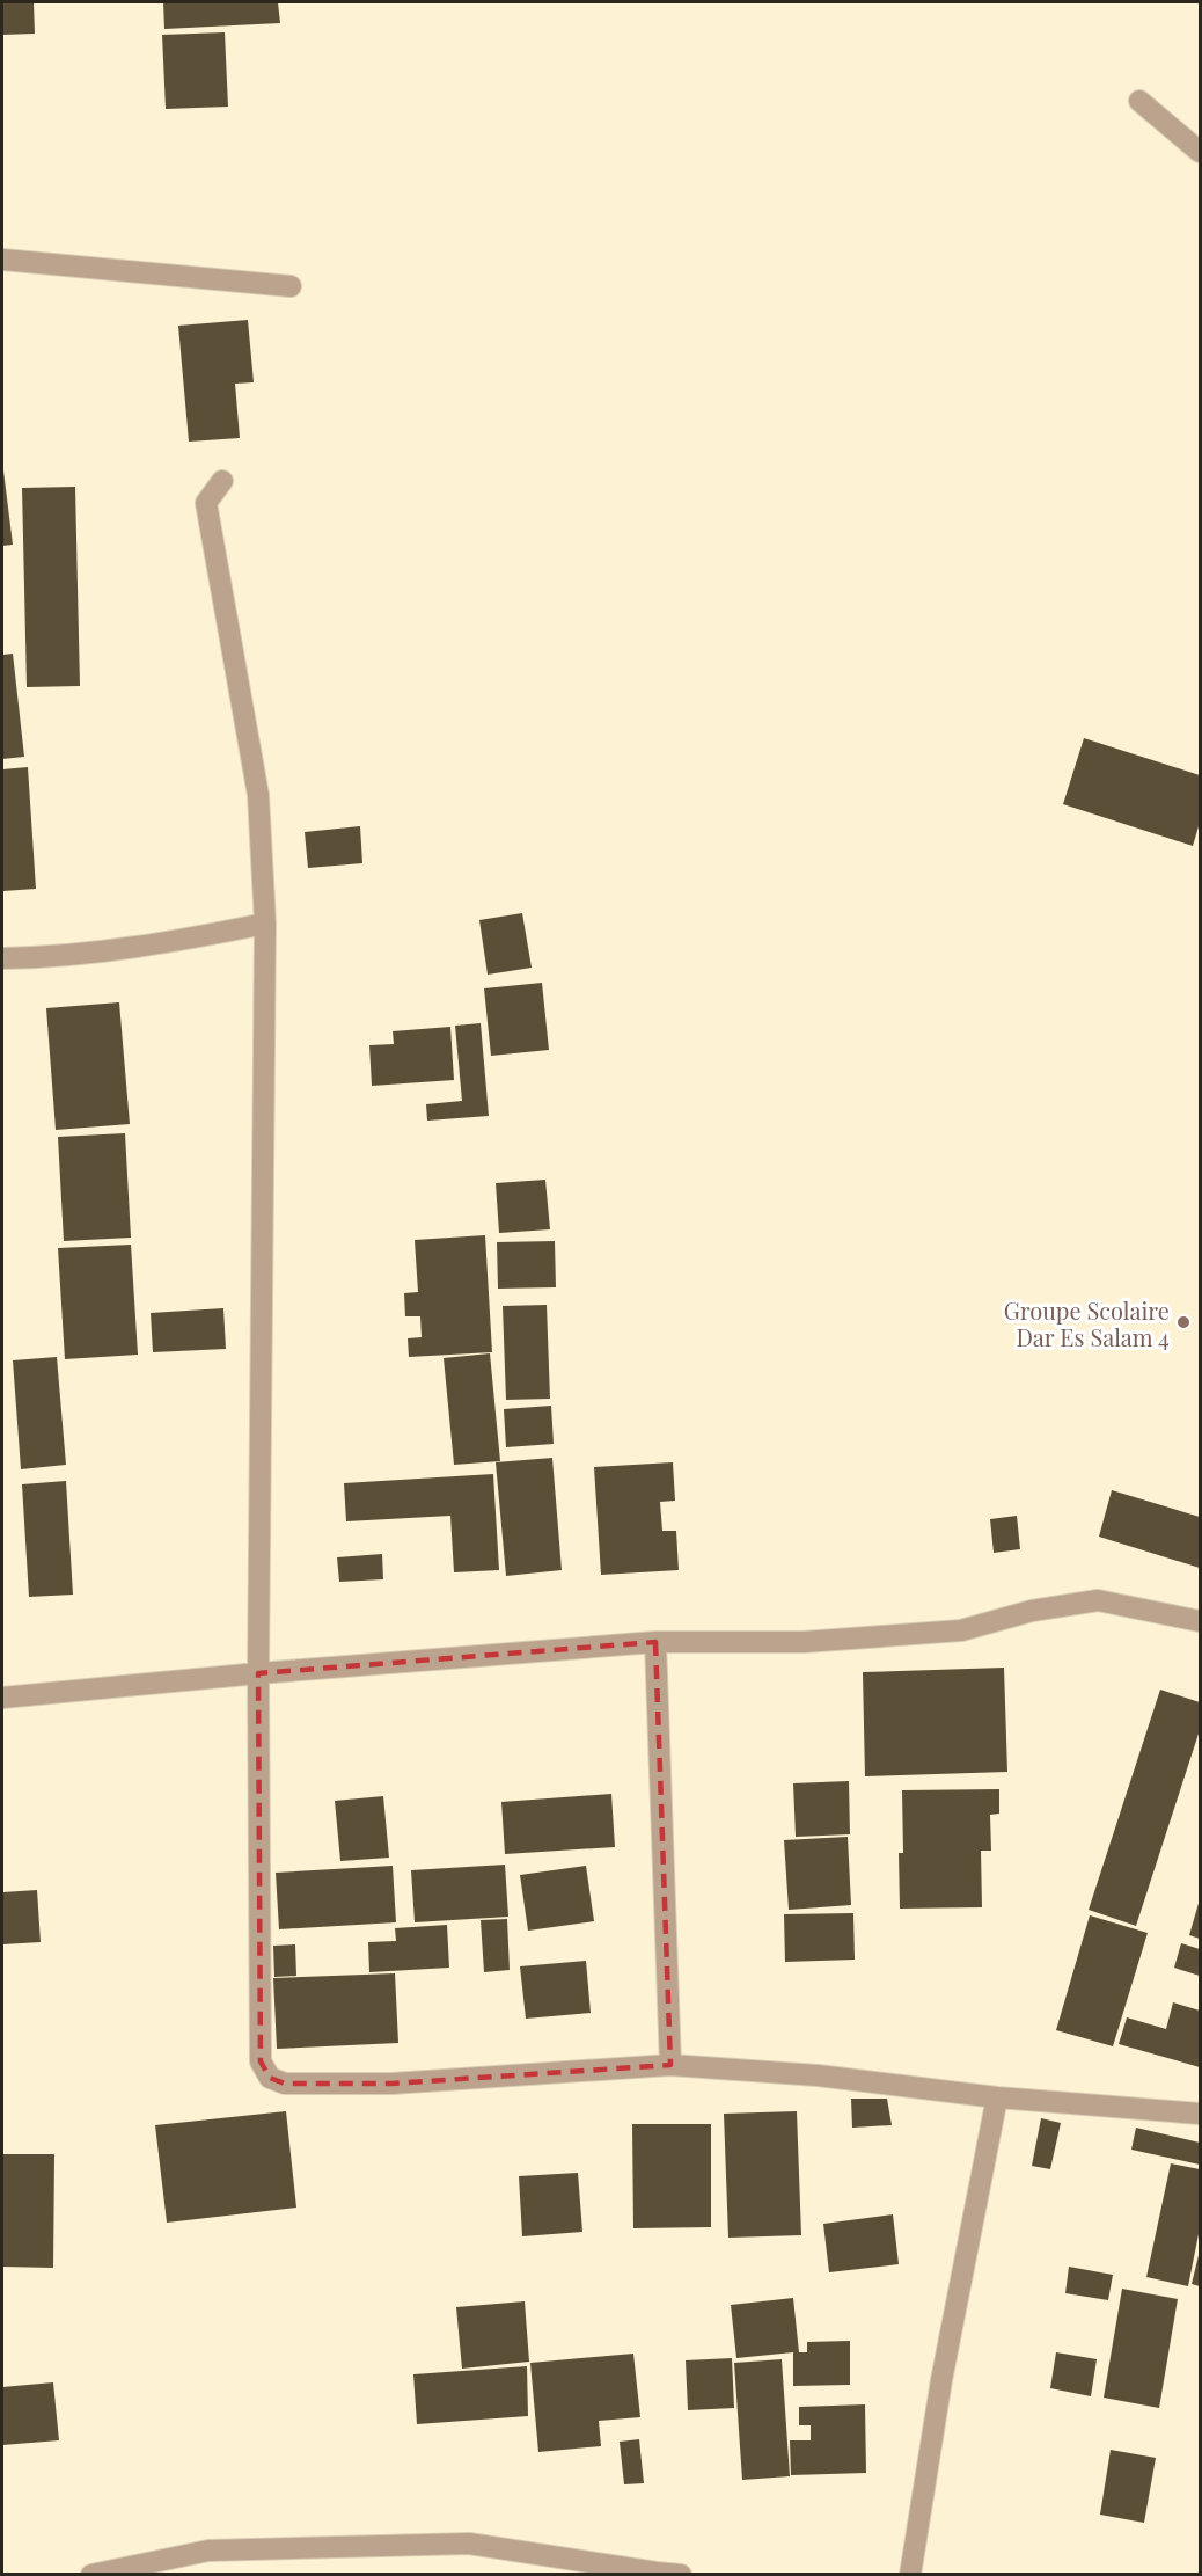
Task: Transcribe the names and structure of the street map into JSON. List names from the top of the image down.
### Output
{
  "places": ["Groupe Scolaire Dar Es Salam 4"]
}
